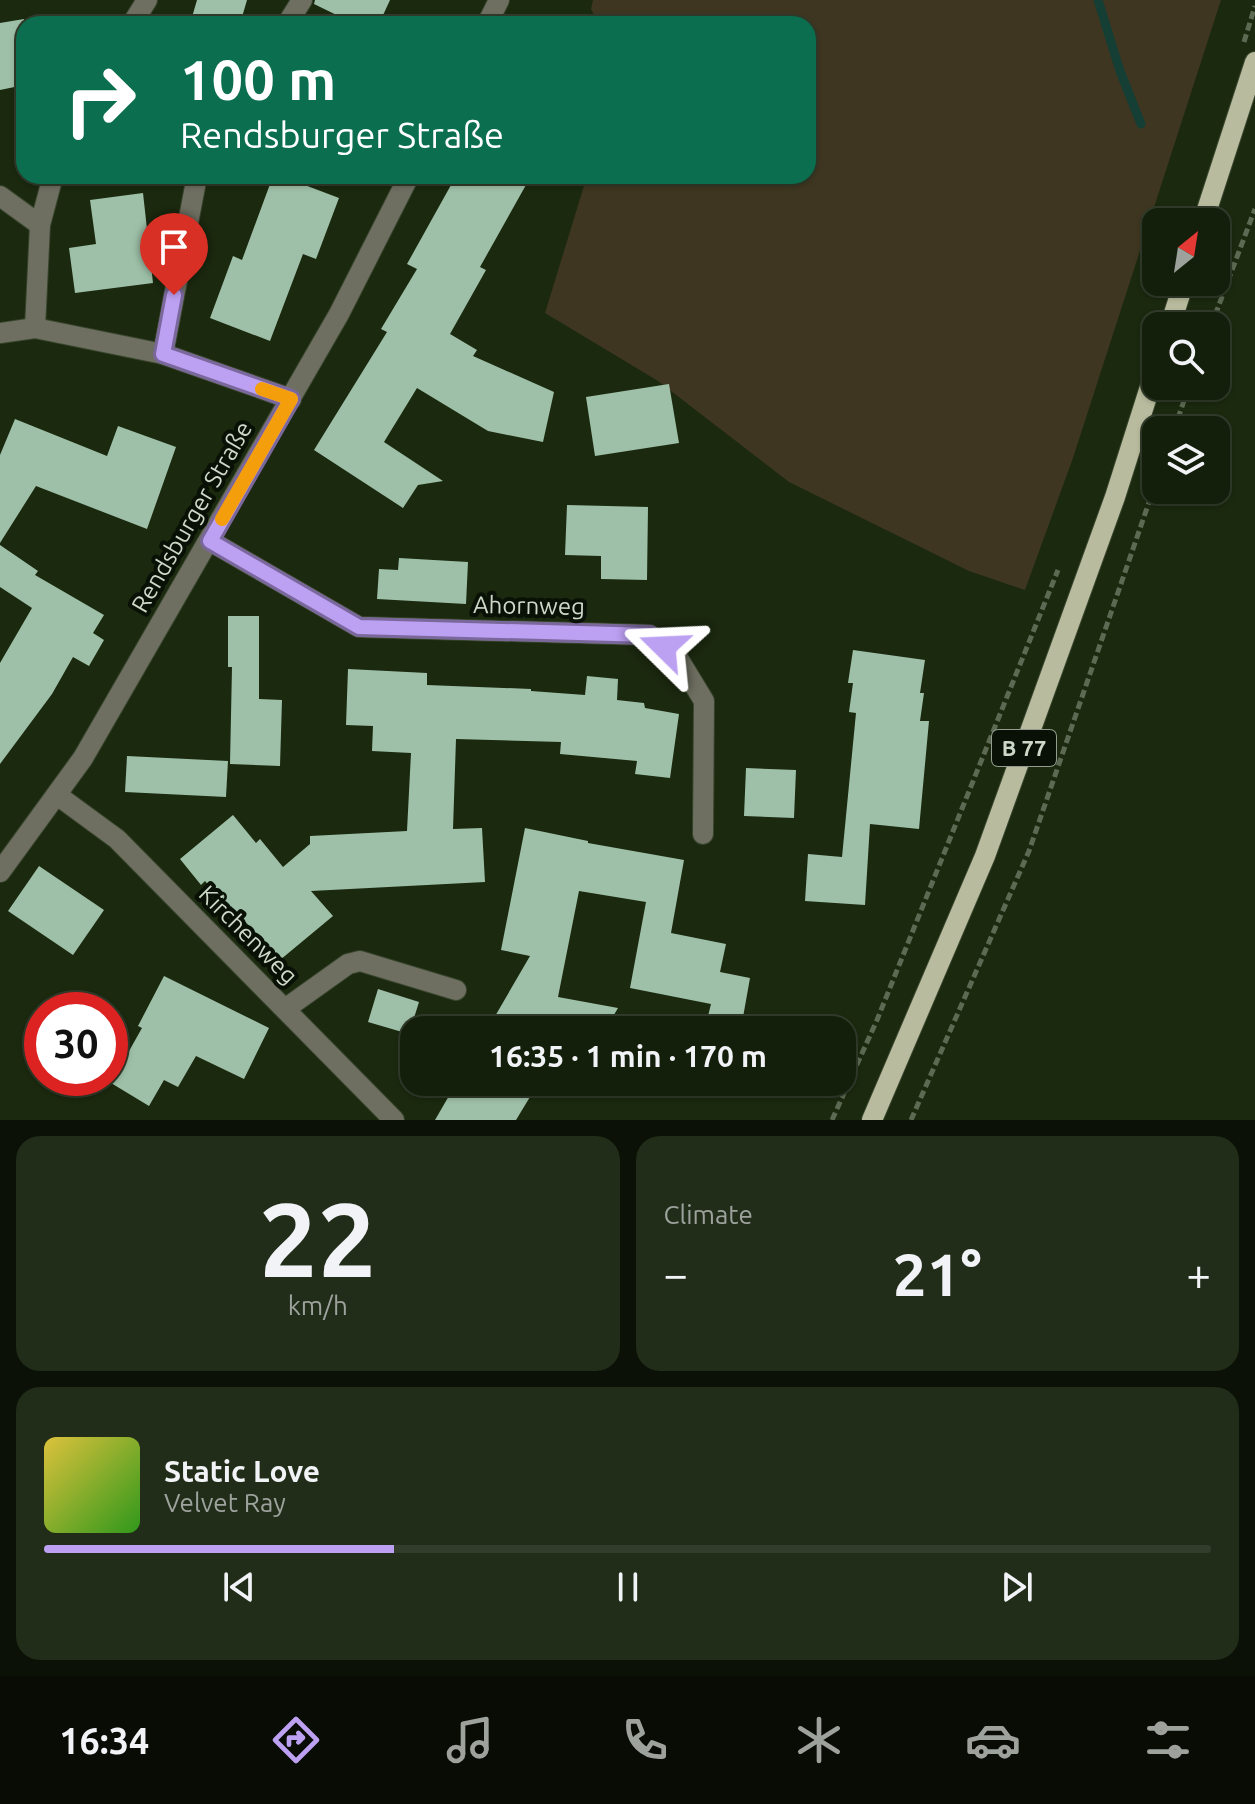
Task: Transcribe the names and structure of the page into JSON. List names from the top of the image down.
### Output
{
  "streets": {
    "main road": ["B 77"],
    "street": ["Rendsburger Straße", "Ahornweg", "Kirchenweg"]
  },
  "crossings": [
    ["Rendsburger Straße", "Ahornweg"],
    ["Rendsburger Straße", "Kirchenweg"]
  ],
  "north": "top right",
  "page": {
    "turn": ["100 m", "Rendsburger Straße"],
    "limit": "30",
    "trip": "16:35 · 1 min · 170 m",
    "tile": [
      ["22", "km/h"],
      "Climate"
    ],
    "heat": ["−", "21°", "+"],
    "song": ["Static Love", "Velvet Ray"],
    "tabs": "16:34"
  }
}
